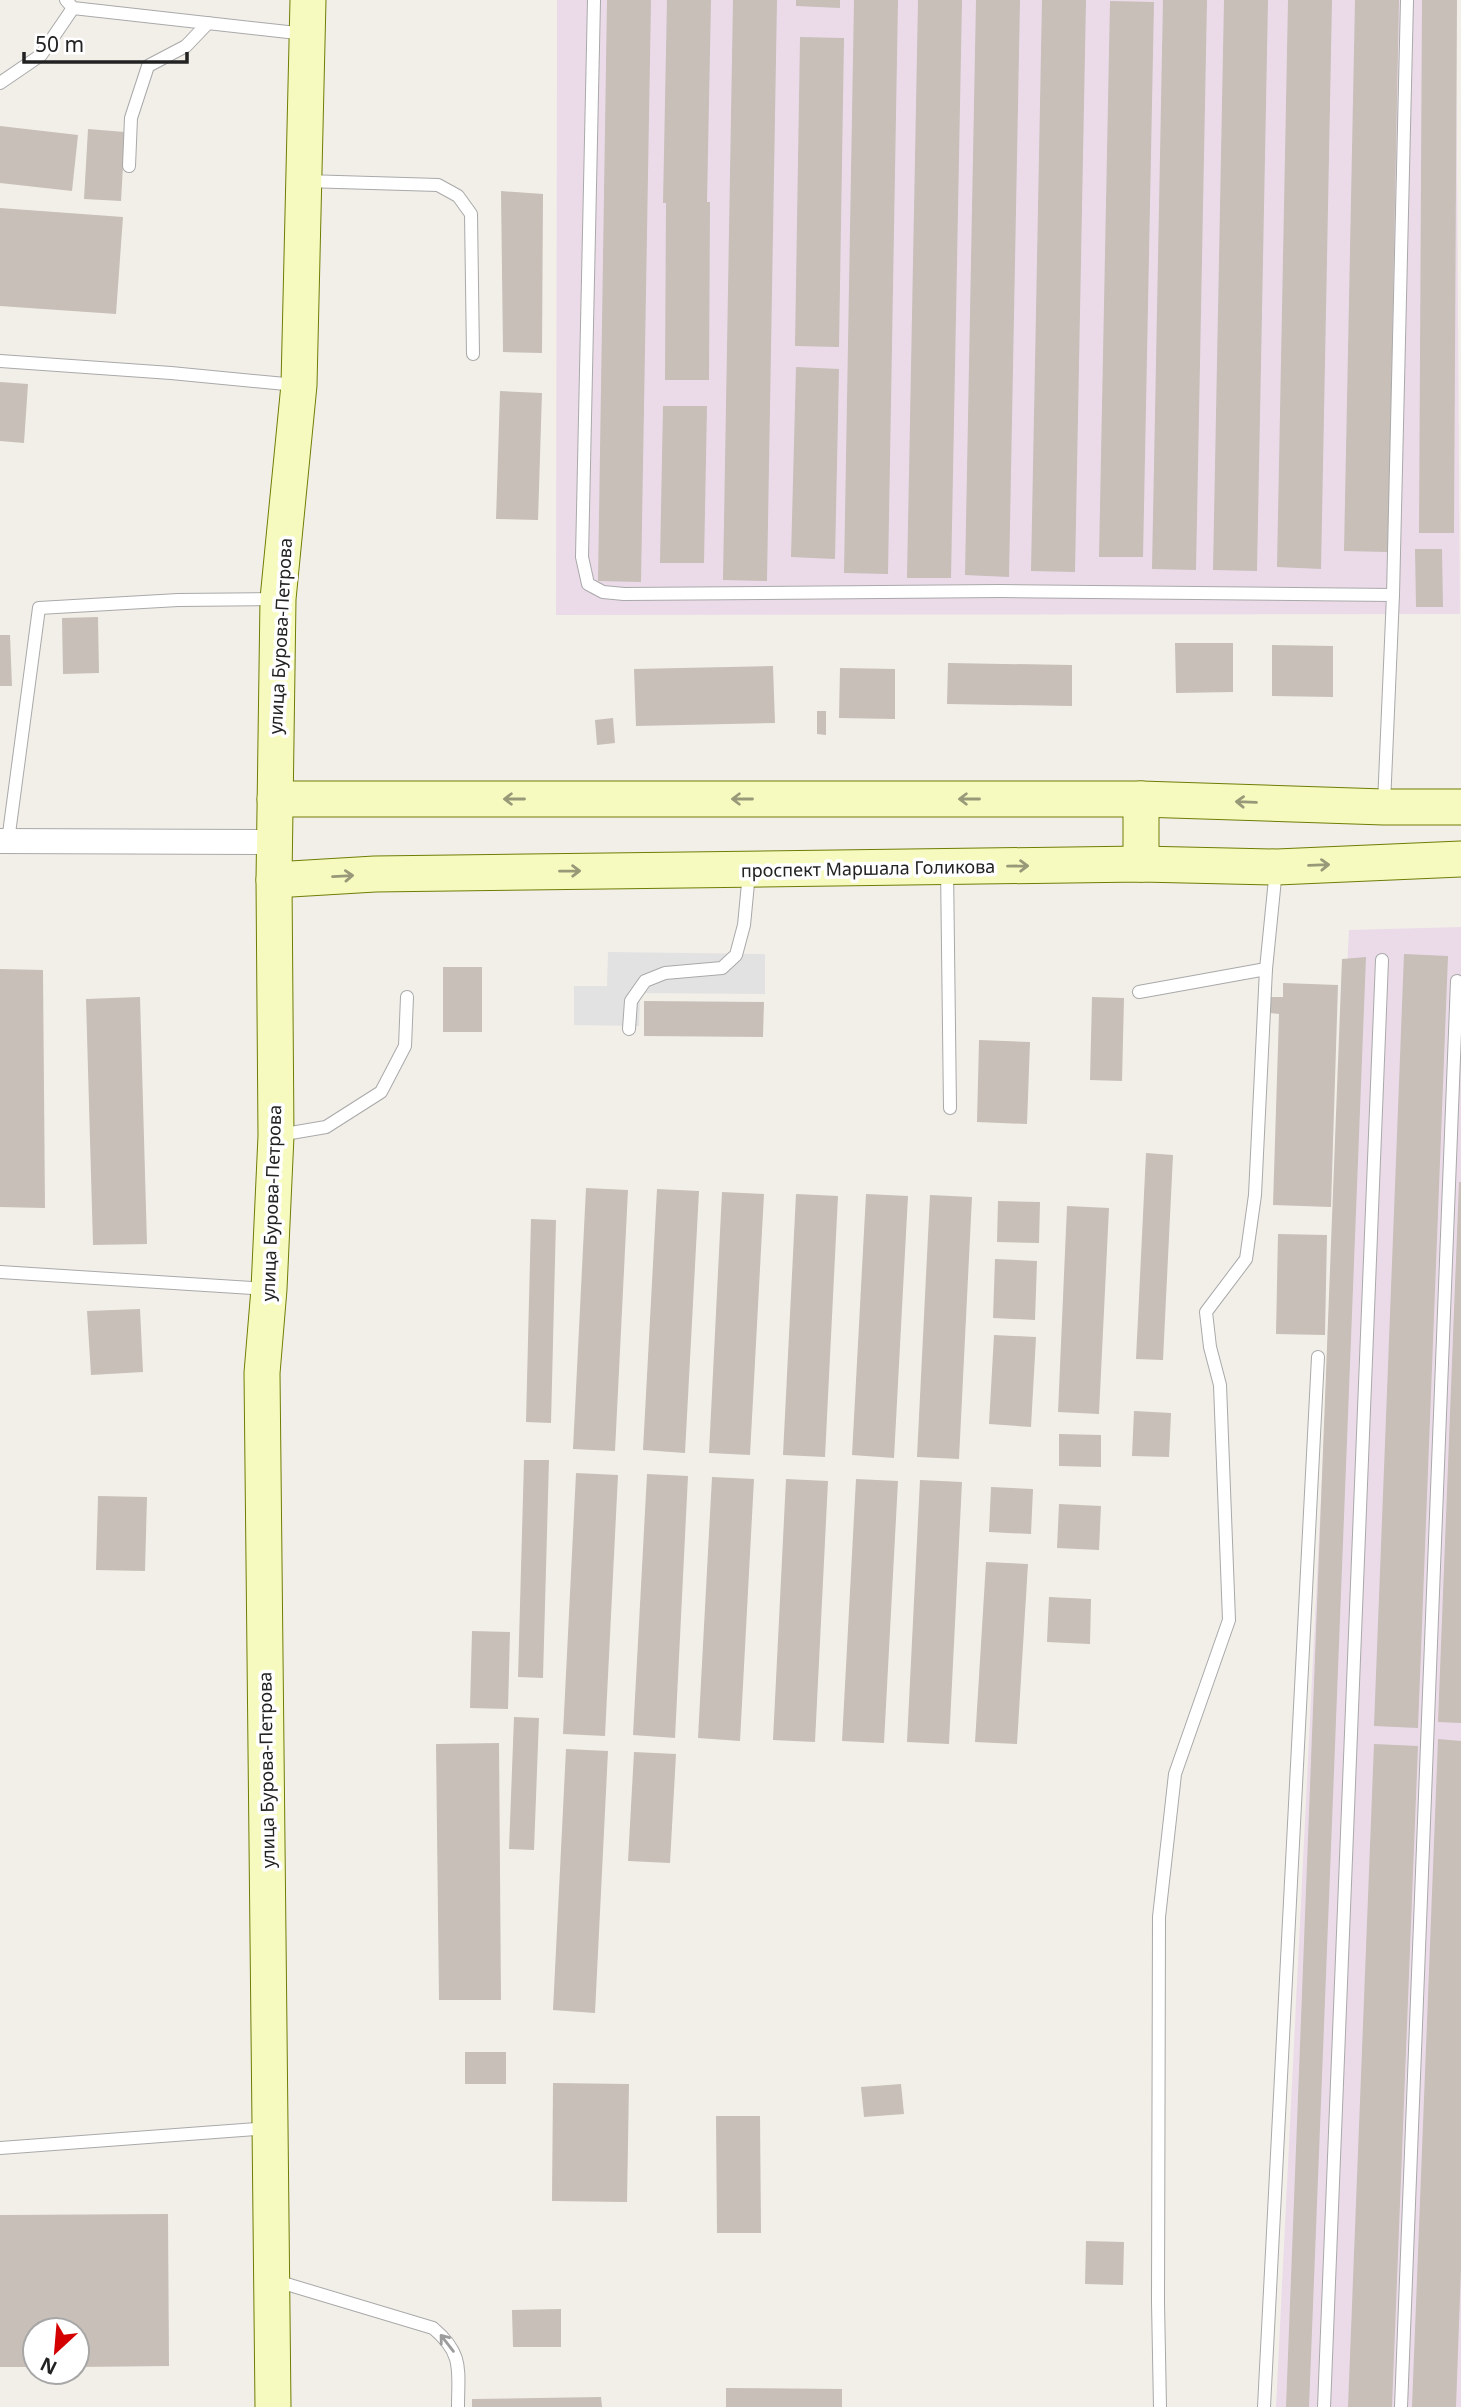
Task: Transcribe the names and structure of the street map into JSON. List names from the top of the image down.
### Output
{
  "streets": {
    "main road": ["улица Бурова-Петрова", "проспект Маршала Голикова"]
  },
  "crossings": [
    ["улица Бурова-Петрова", "проспект Маршала Голикова"]
  ],
  "scale_bar": "50 m",
  "north": "bottom left"
}
